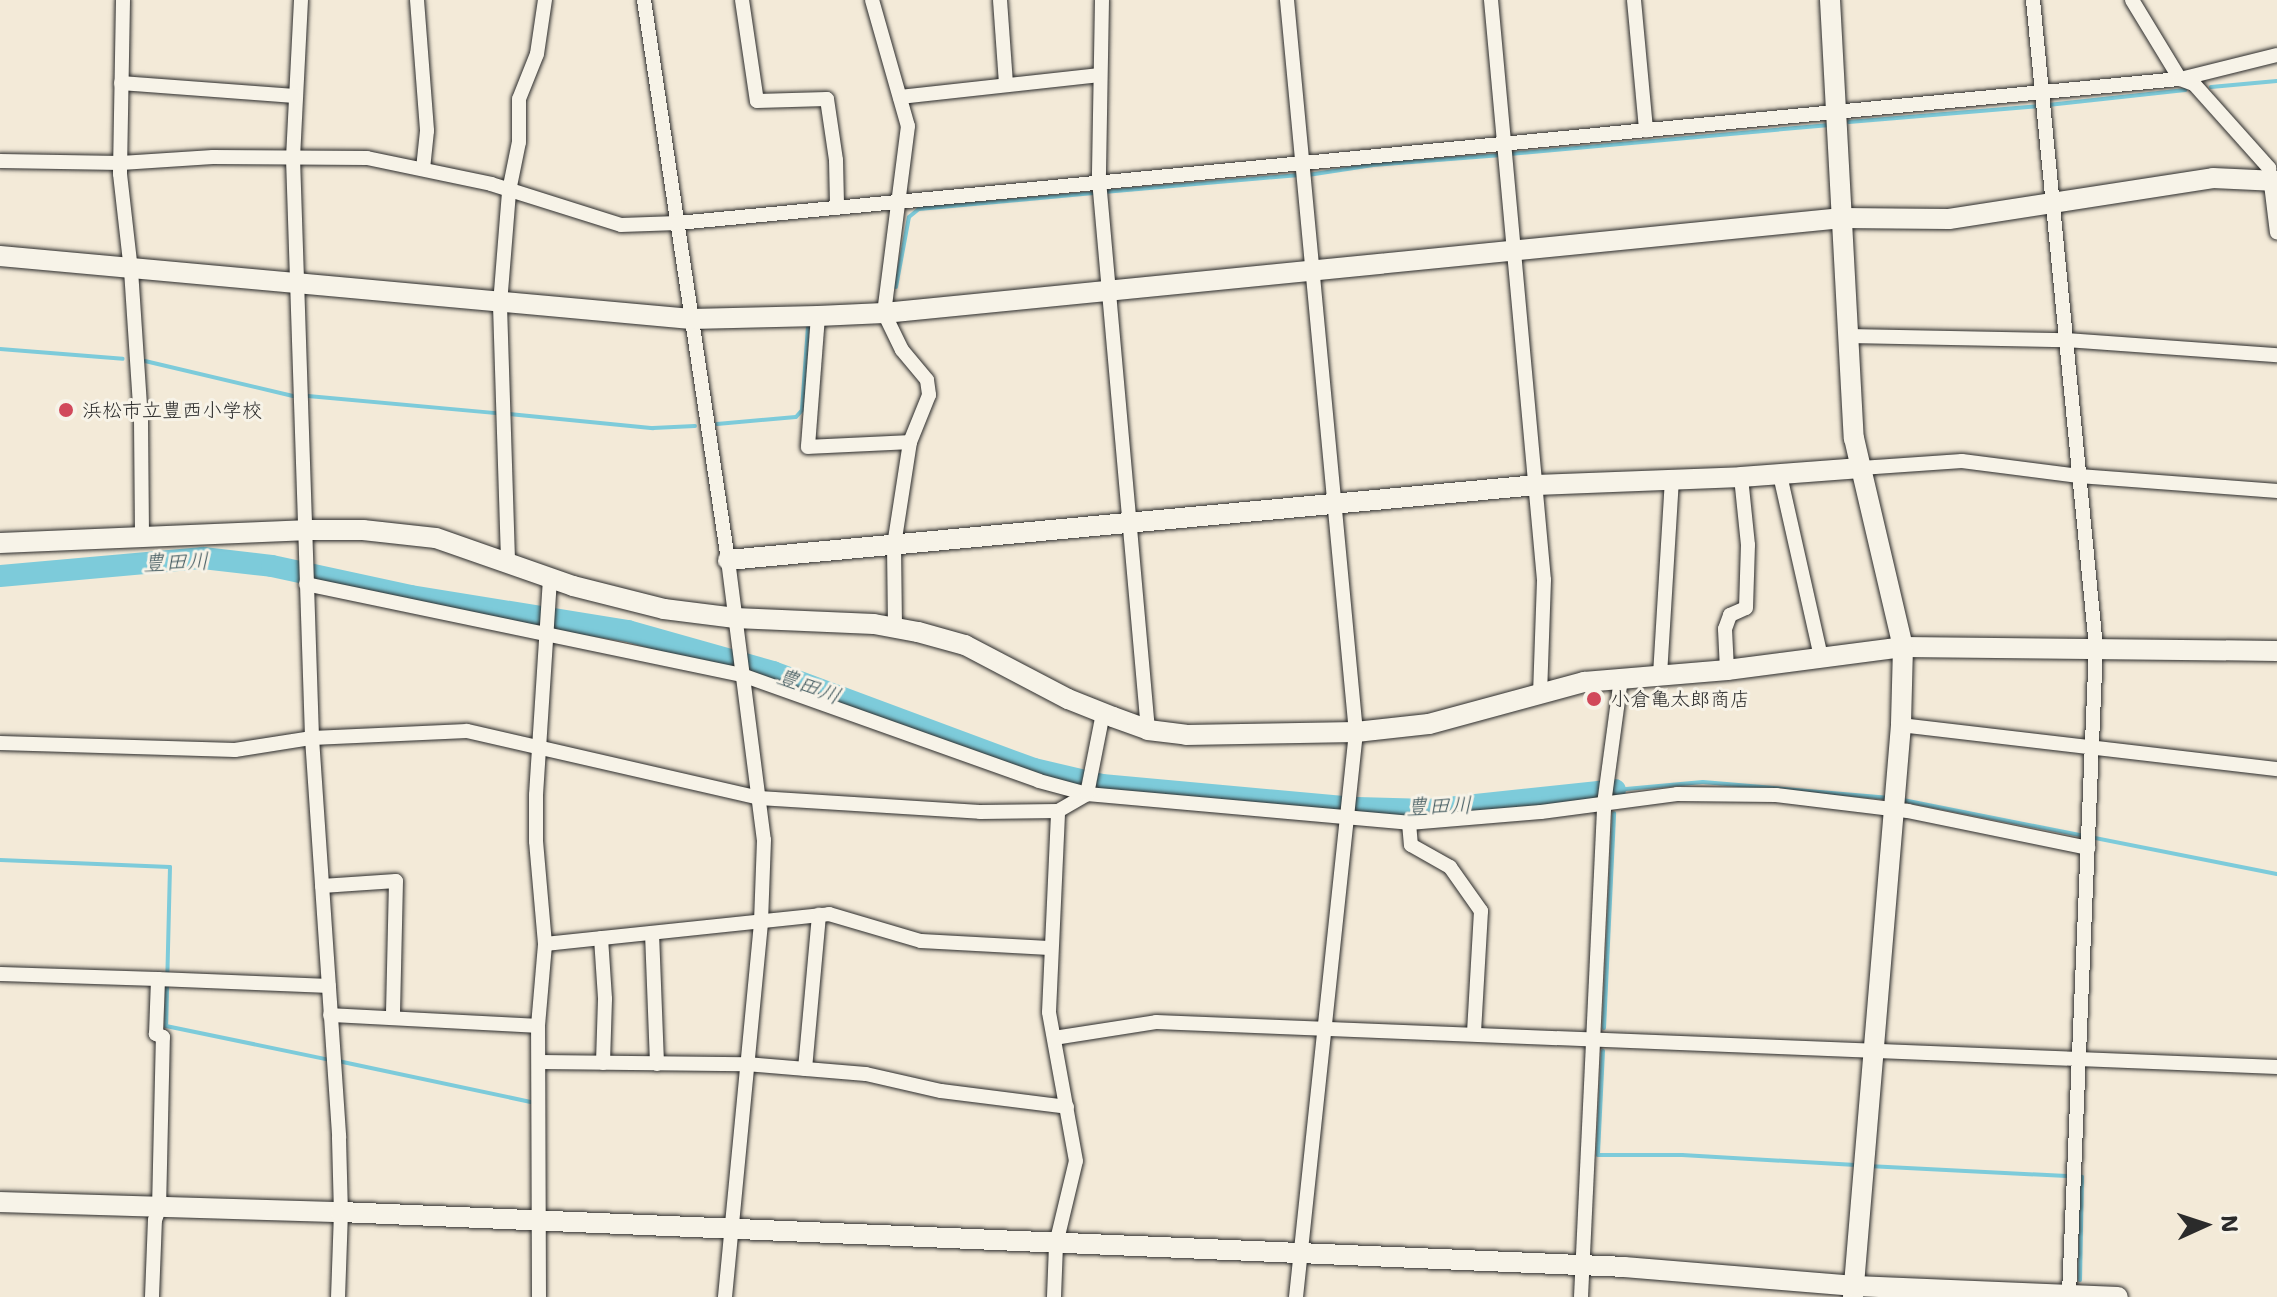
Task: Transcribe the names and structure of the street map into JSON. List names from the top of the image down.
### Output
{
  "water": ["豊田川"],
  "places": ["浜松市立豊西小学校", "小倉亀太郎商店"],
  "north": "right"
}
